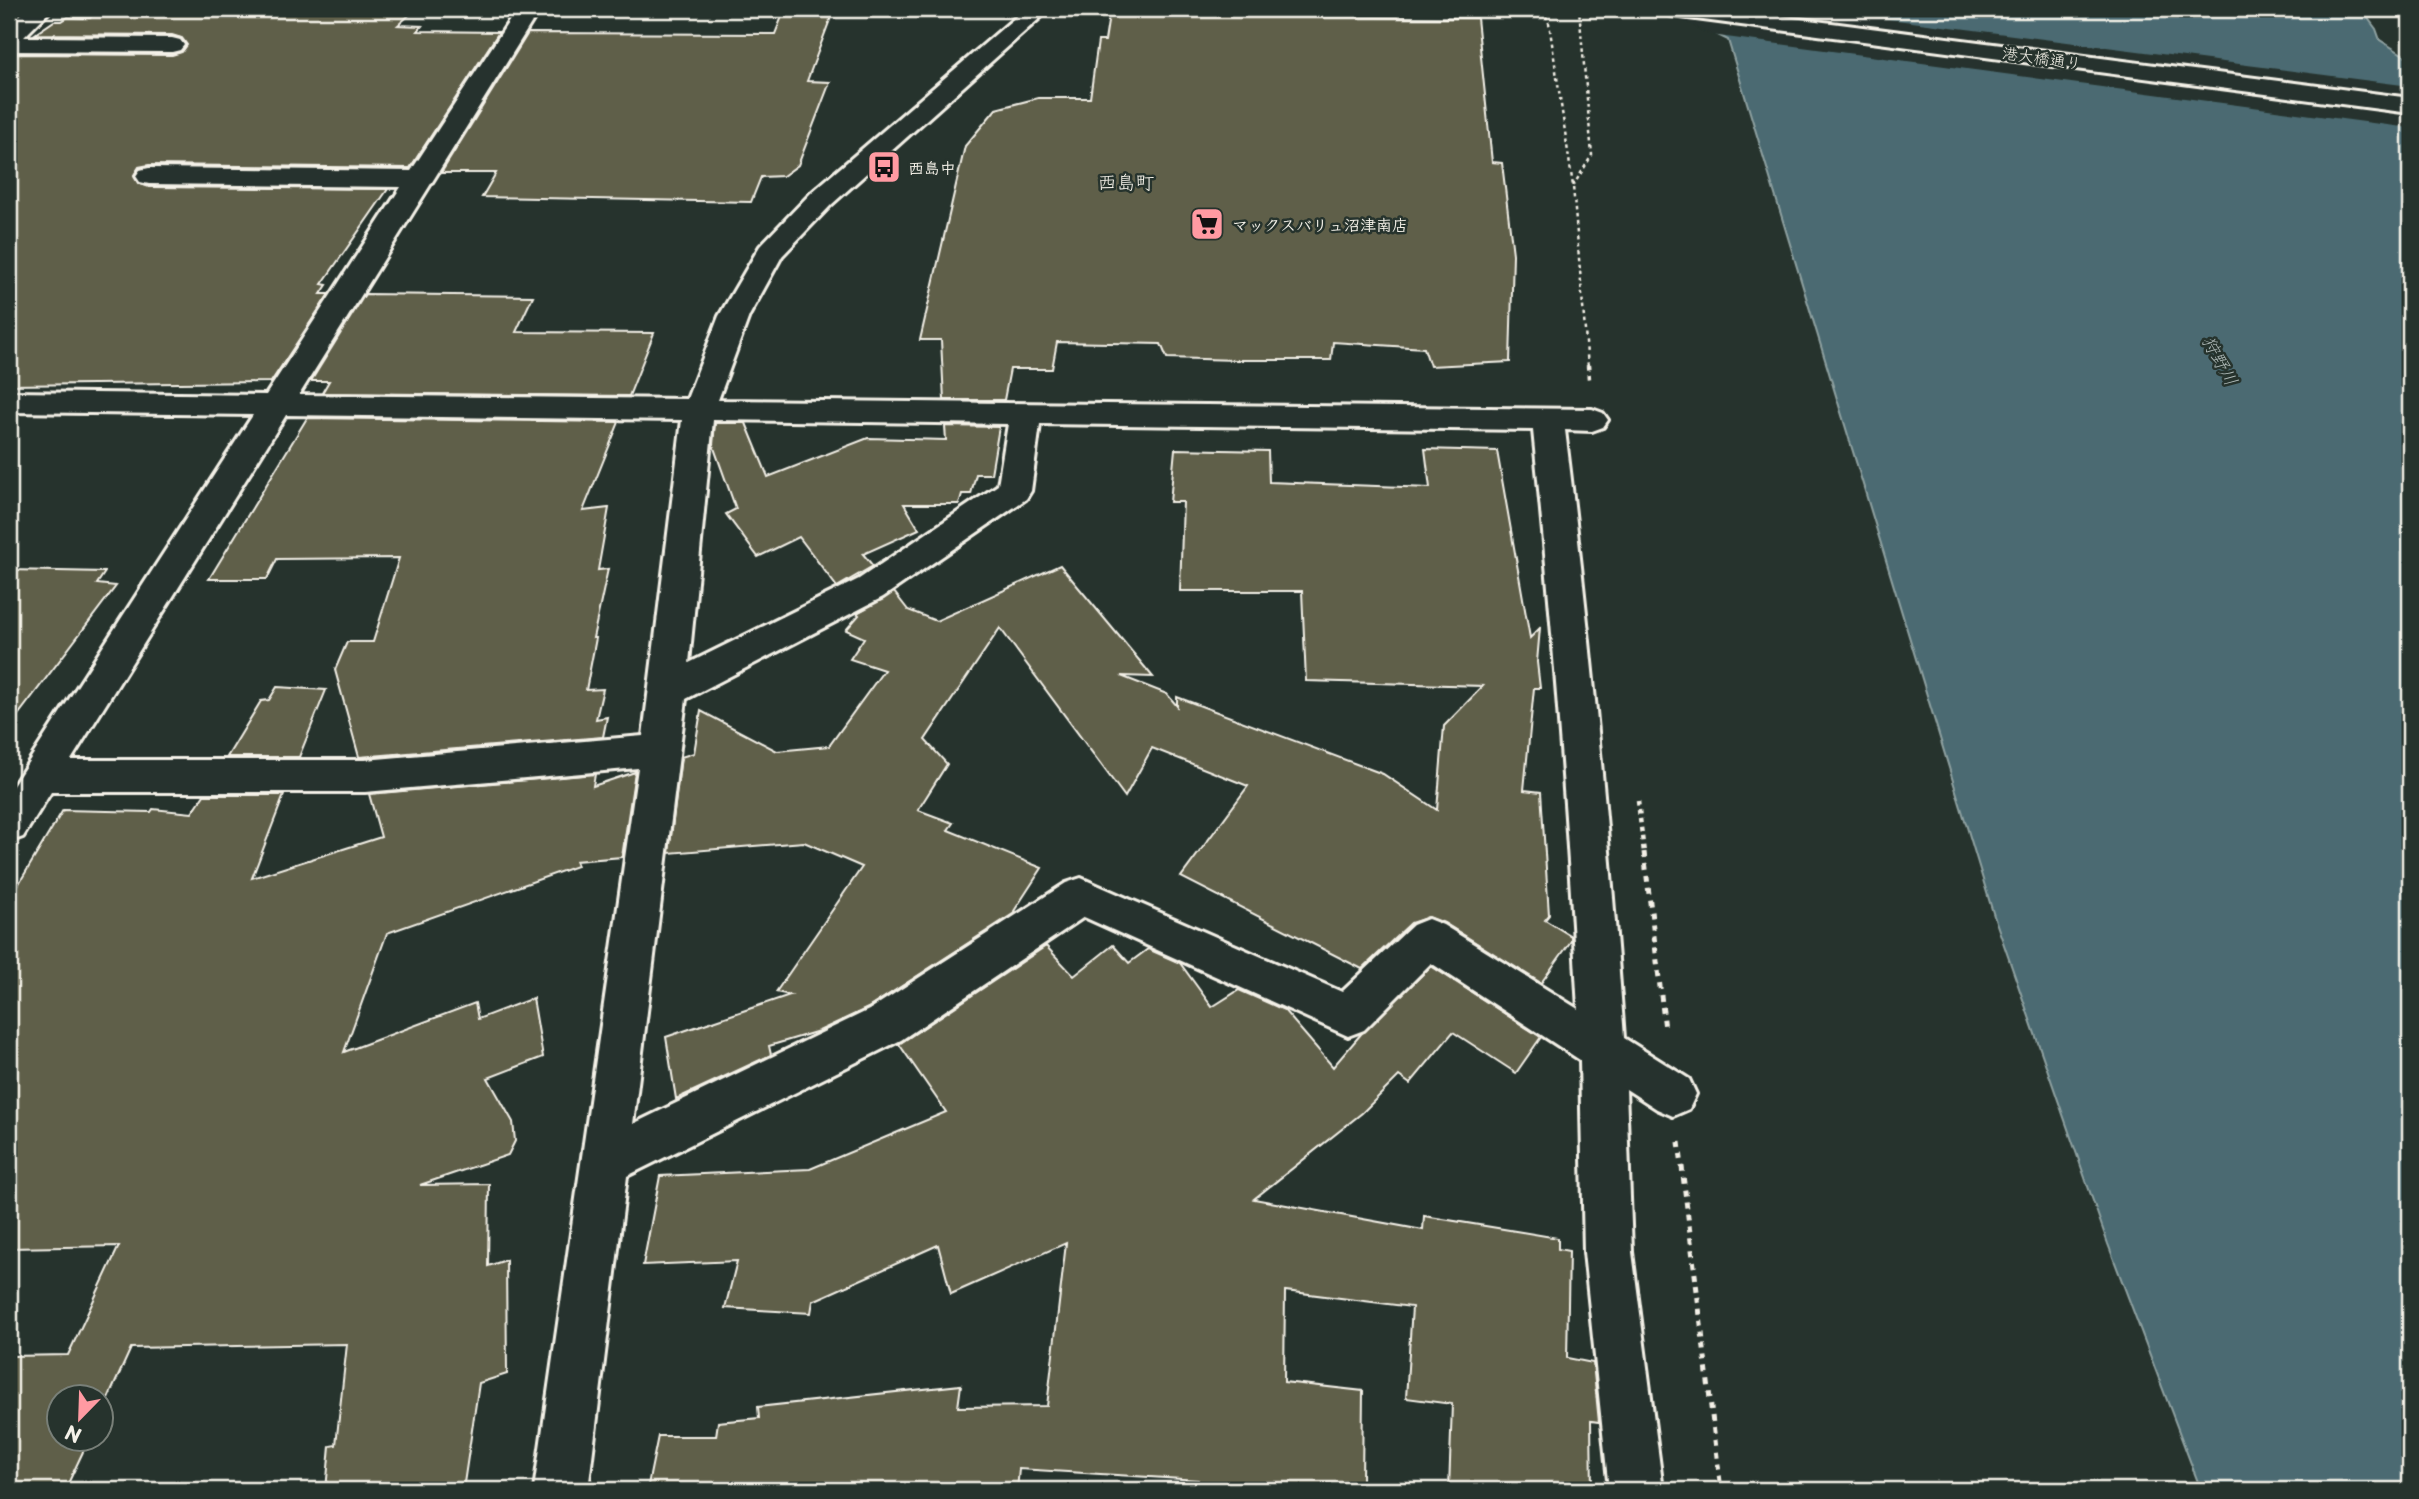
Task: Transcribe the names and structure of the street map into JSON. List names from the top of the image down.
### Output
{
  "streets": {
    "street": ["港大橋通り"]
  },
  "districts": ["西島町"],
  "water": ["狩野川"],
  "places": {
    "bus stop": ["西島中"],
    "supermarket": ["マックスバリュ沼津南店"]
  },
  "north": "bottom left"
}
